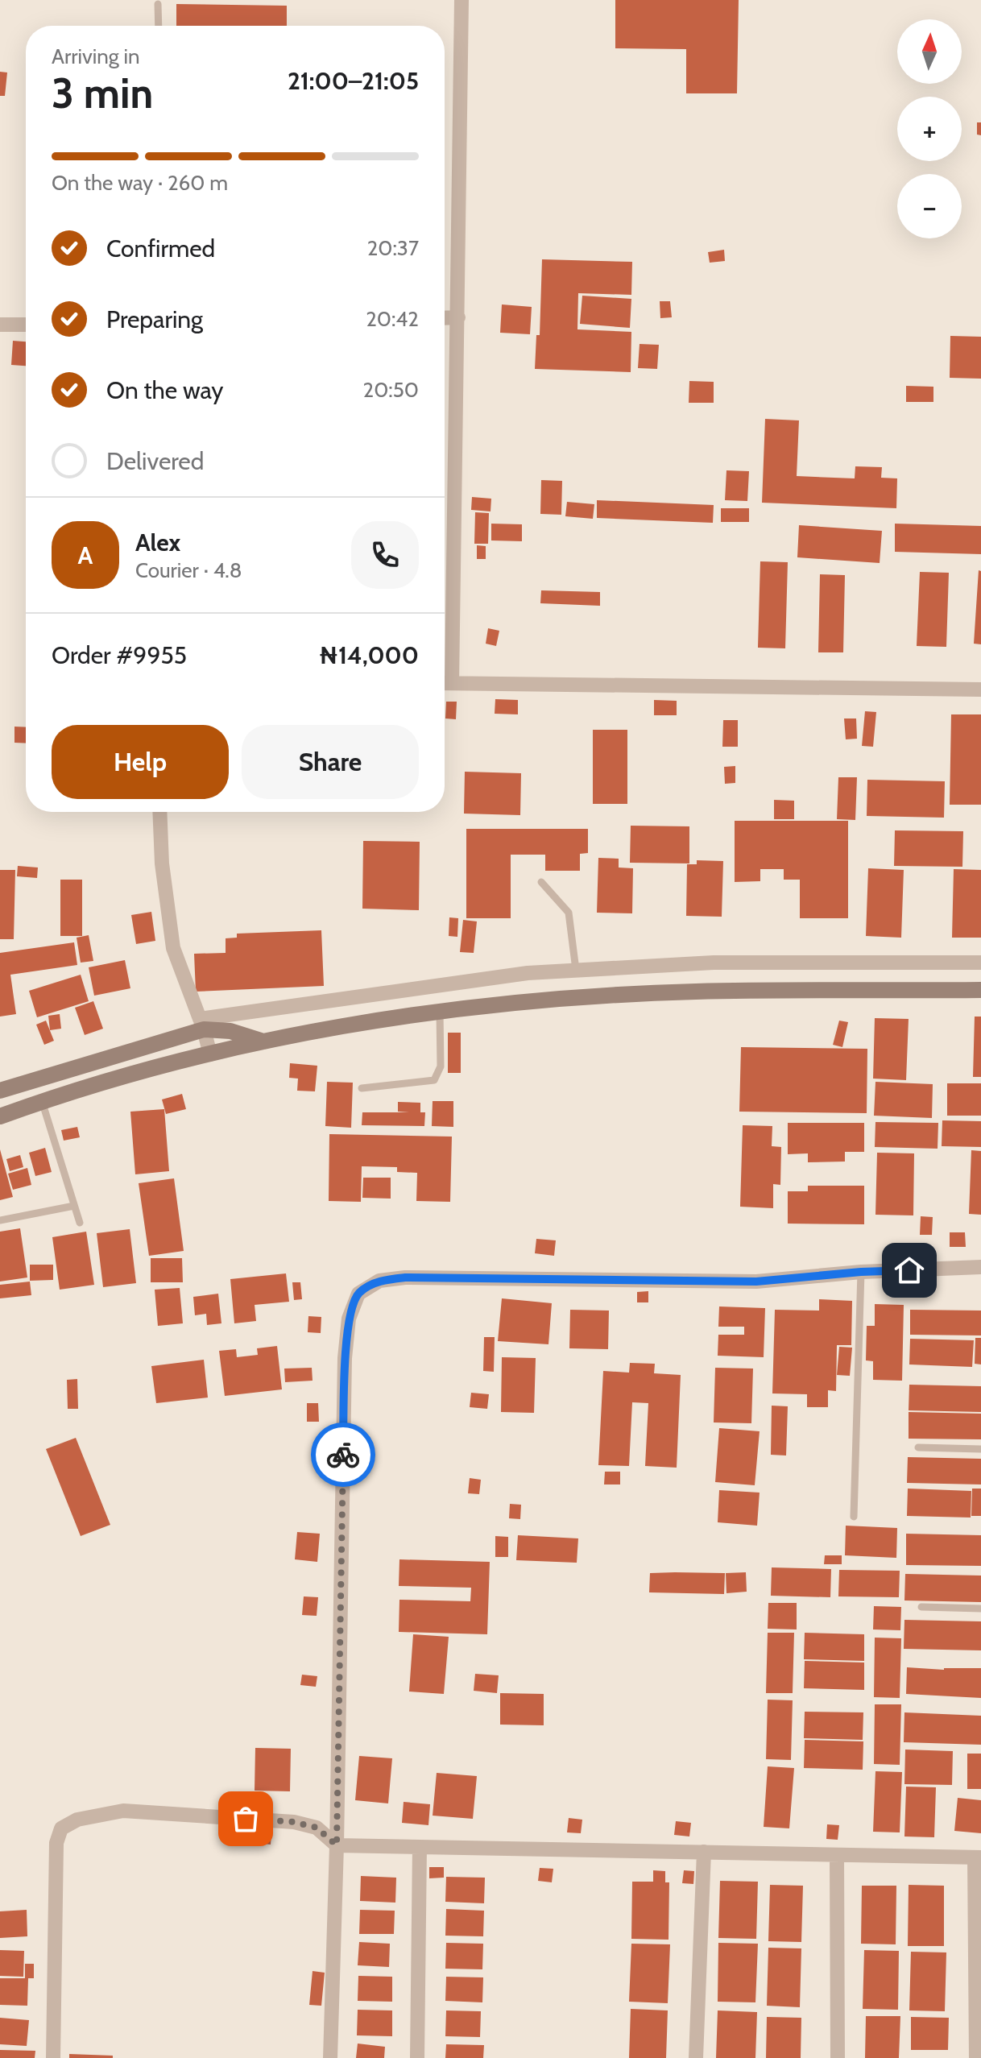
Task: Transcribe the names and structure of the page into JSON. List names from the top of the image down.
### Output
{
  "north": "top",
  "page": {
    "map_buttons": ["+", "−"],
    "heading": ["3 min", "Arriving in", "21:00–21:05"],
    "panel": [
      "Alex",
      "Courier · 4.8",
      "Order #9955",
      "₦14,000"
    ],
    "bar": "On the way · 260 m",
    "list": [
      ["Confirmed", "20:37"],
      ["Preparing", "20:42"],
      ["On the way", "20:50"],
      "Delivered"
    ],
    "round": "A",
    "buttons": ["Help", "Share"]
  }
}
